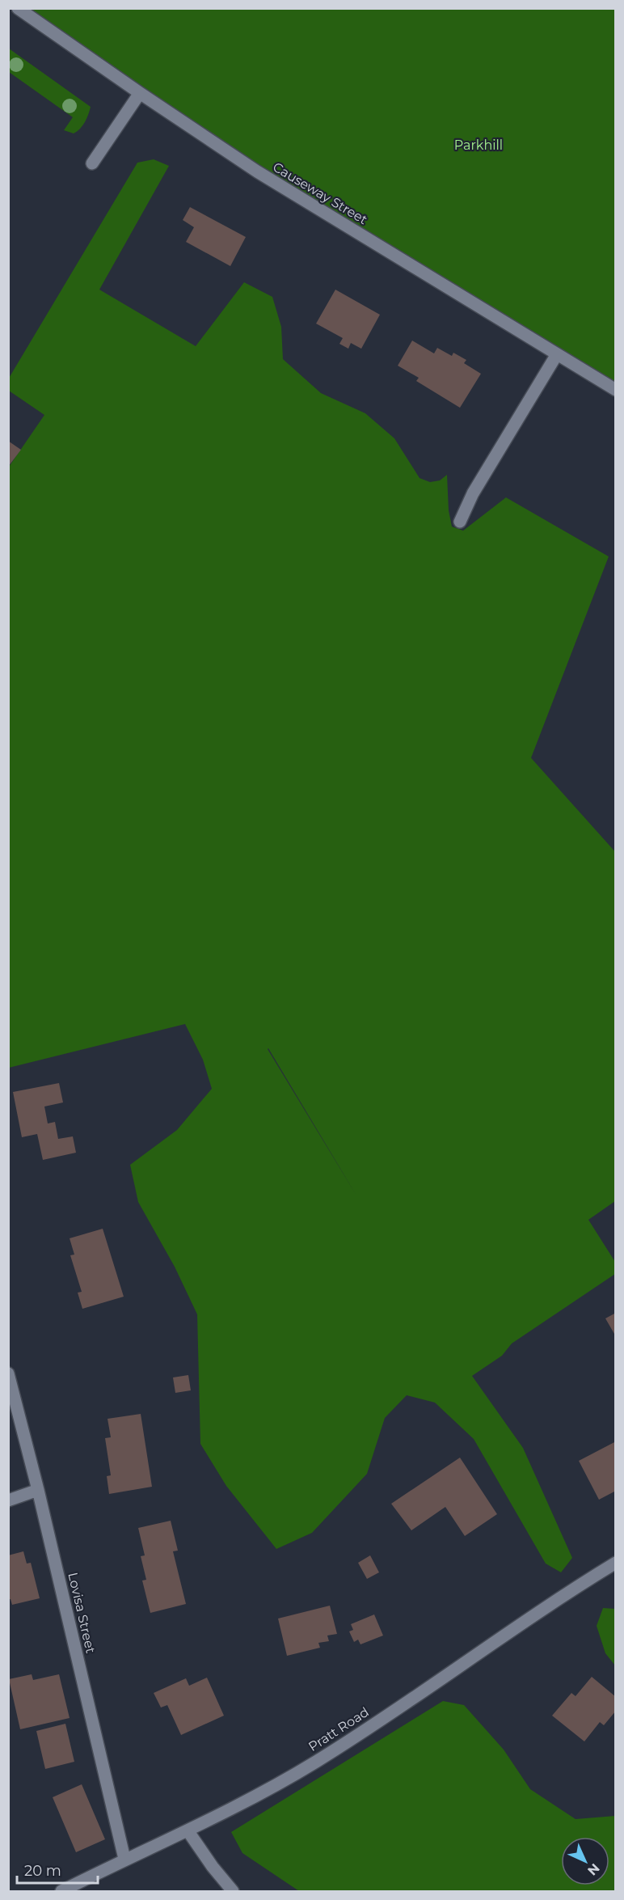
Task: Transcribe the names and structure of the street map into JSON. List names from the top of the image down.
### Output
{
  "streets": {
    "street": ["Causeway Street", "Lovisa Street", "Pratt Road"]
  },
  "crossings": [
    ["Lovisa Street", "Pratt Road"]
  ],
  "parks": ["Parkhill"],
  "scale_bar": "20 m",
  "north": "bottom right"
}
